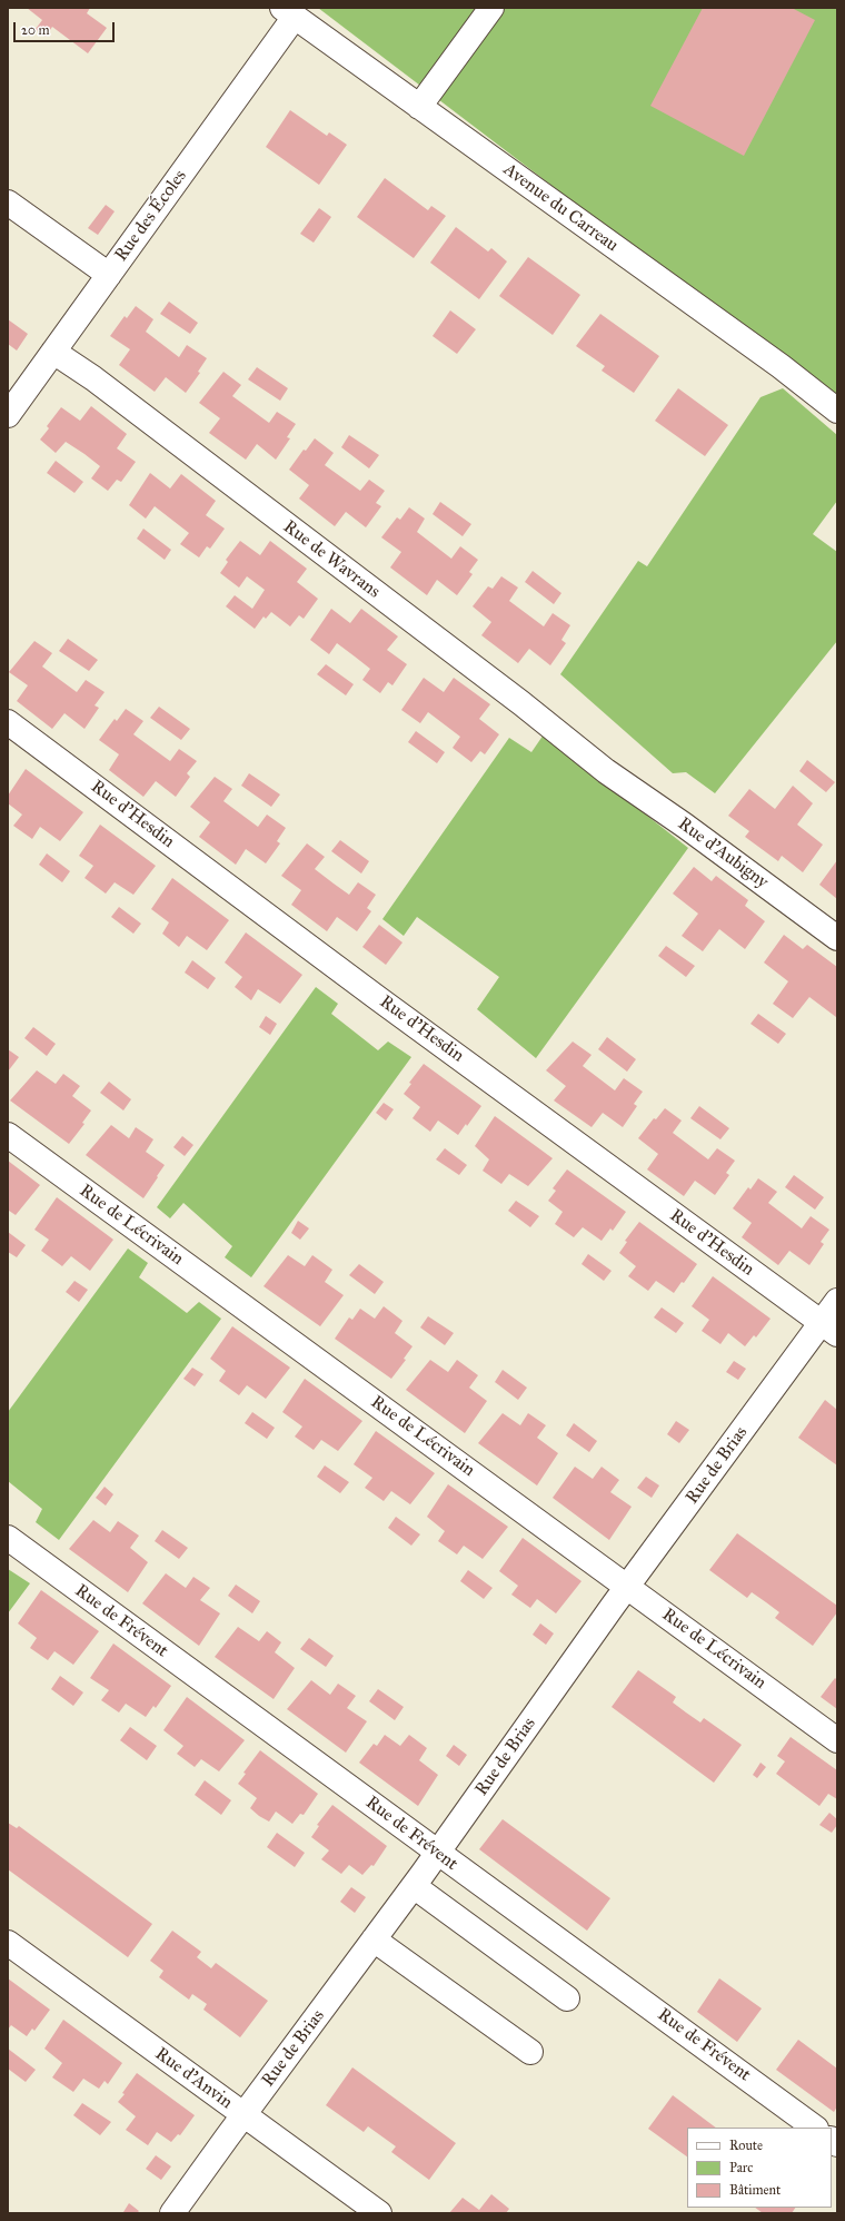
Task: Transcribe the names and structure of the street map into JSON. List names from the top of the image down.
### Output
{
  "streets": {
    "street": [
      "Avenue du Carreau",
      "Rue des Écoles",
      "Rue de Wavrans",
      "Rue d'Hesdin",
      "Rue d'Aubigny",
      "Rue de Lécrivain",
      "Rue de Brias",
      "Rue de Frévent",
      "Rue d'Anvin"
    ]
  },
  "crossings": [
    ["Avenue du Carreau", "Rue des Écoles"],
    ["Rue des Écoles", "Rue de Wavrans"],
    ["Rue de Wavrans", "Rue d'Aubigny"],
    ["Rue d'Hesdin", "Rue de Brias"],
    ["Rue de Lécrivain", "Rue de Brias"],
    ["Rue de Brias", "Rue de Frévent"],
    ["Rue de Brias", "Rue d'Anvin"]
  ],
  "legend": ["Route", "Parc", "Bâtiment"],
  "scale_bar": "20 m"
}
